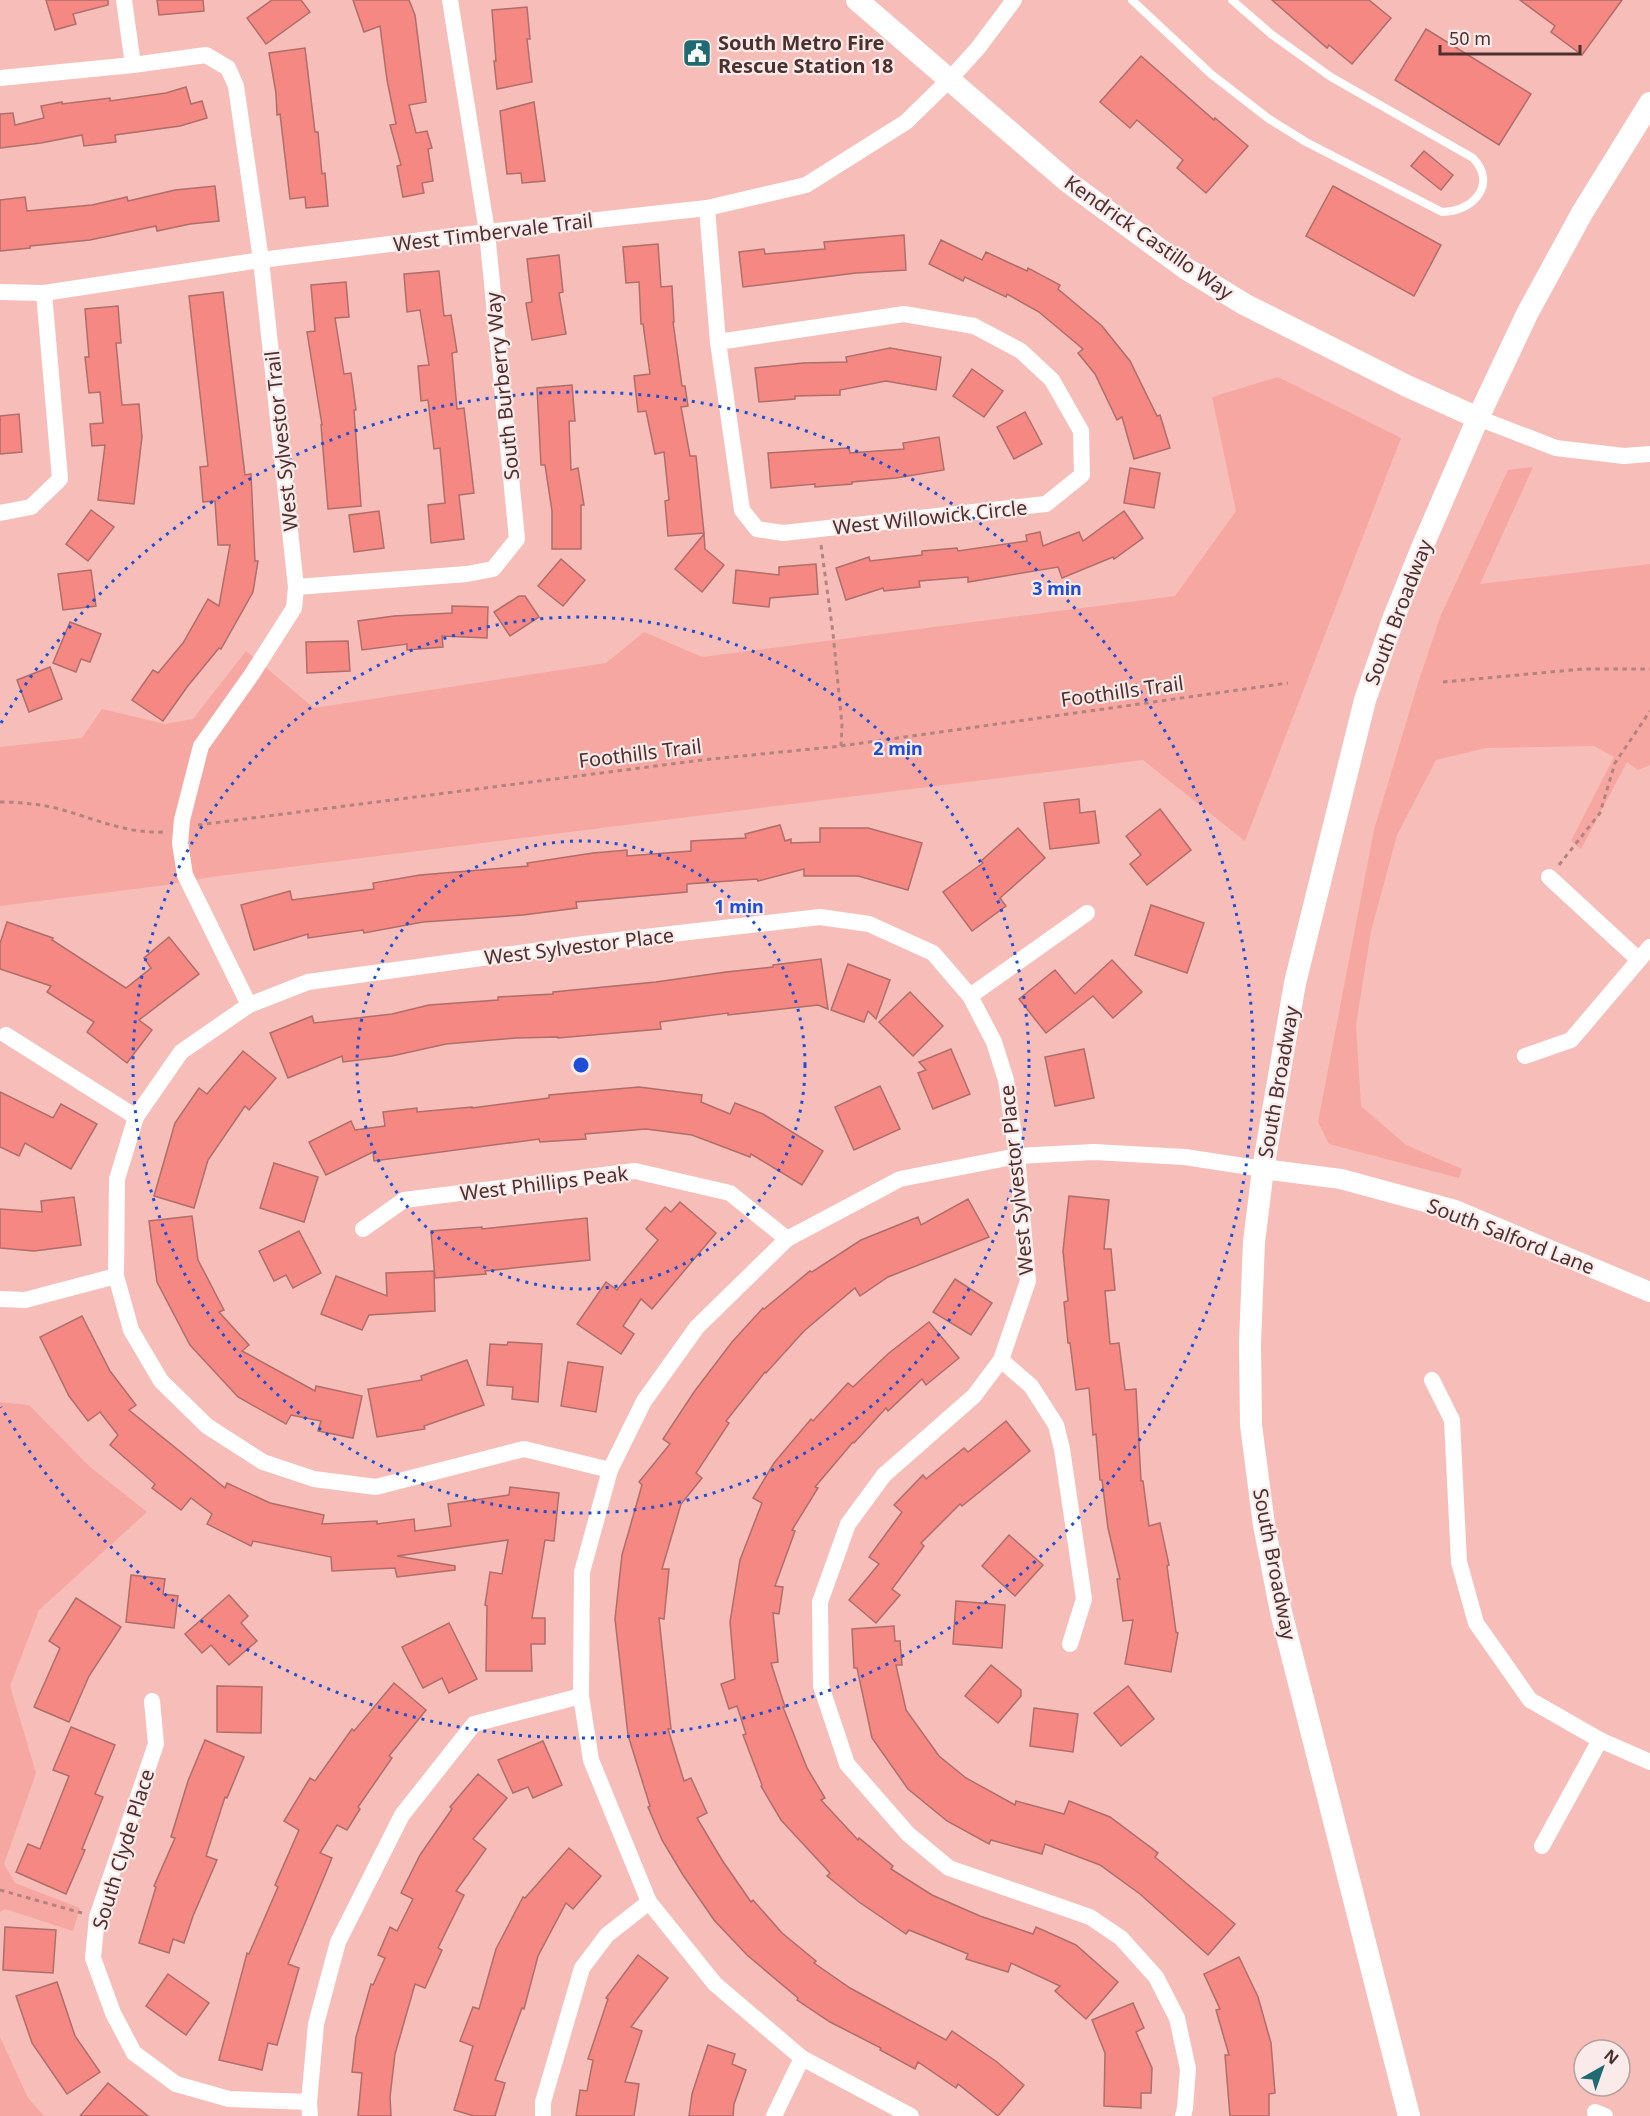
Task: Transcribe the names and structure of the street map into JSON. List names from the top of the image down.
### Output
{
  "streets": {
    "main road": ["Kendrick Castillo Way", "South Broadway"],
    "street": [
      "West Timbervale Trail",
      "South Burberry Way",
      "West Sylvestor Trail",
      "West Willowick Circle",
      "West Sylvestor Place",
      "West Phillips Peak",
      "South Salford Lane",
      "South Clyde Place"
    ],
    "path": ["Foothills Trail"]
  },
  "crossings": [
    ["West Timbervale Trail", "Kendrick Castillo Way"],
    ["West Timbervale Trail", "South Burberry Way"],
    ["West Timbervale Trail", "West Sylvestor Trail"],
    ["West Timbervale Trail", "West Willowick Circle"],
    ["Kendrick Castillo Way", "South Broadway"],
    ["South Burberry Way", "West Sylvestor Trail"],
    ["West Sylvestor Trail", "Foothills Trail"],
    ["West Sylvestor Trail", "West Sylvestor Place"],
    ["South Broadway", "South Salford Lane"]
  ],
  "places": {
    "public building": ["South Metro Fire Rescue Station 18"]
  },
  "scale_bar": "50 m",
  "north": "top right",
  "rings": ["3 min", "2 min", "1 min"]
}
